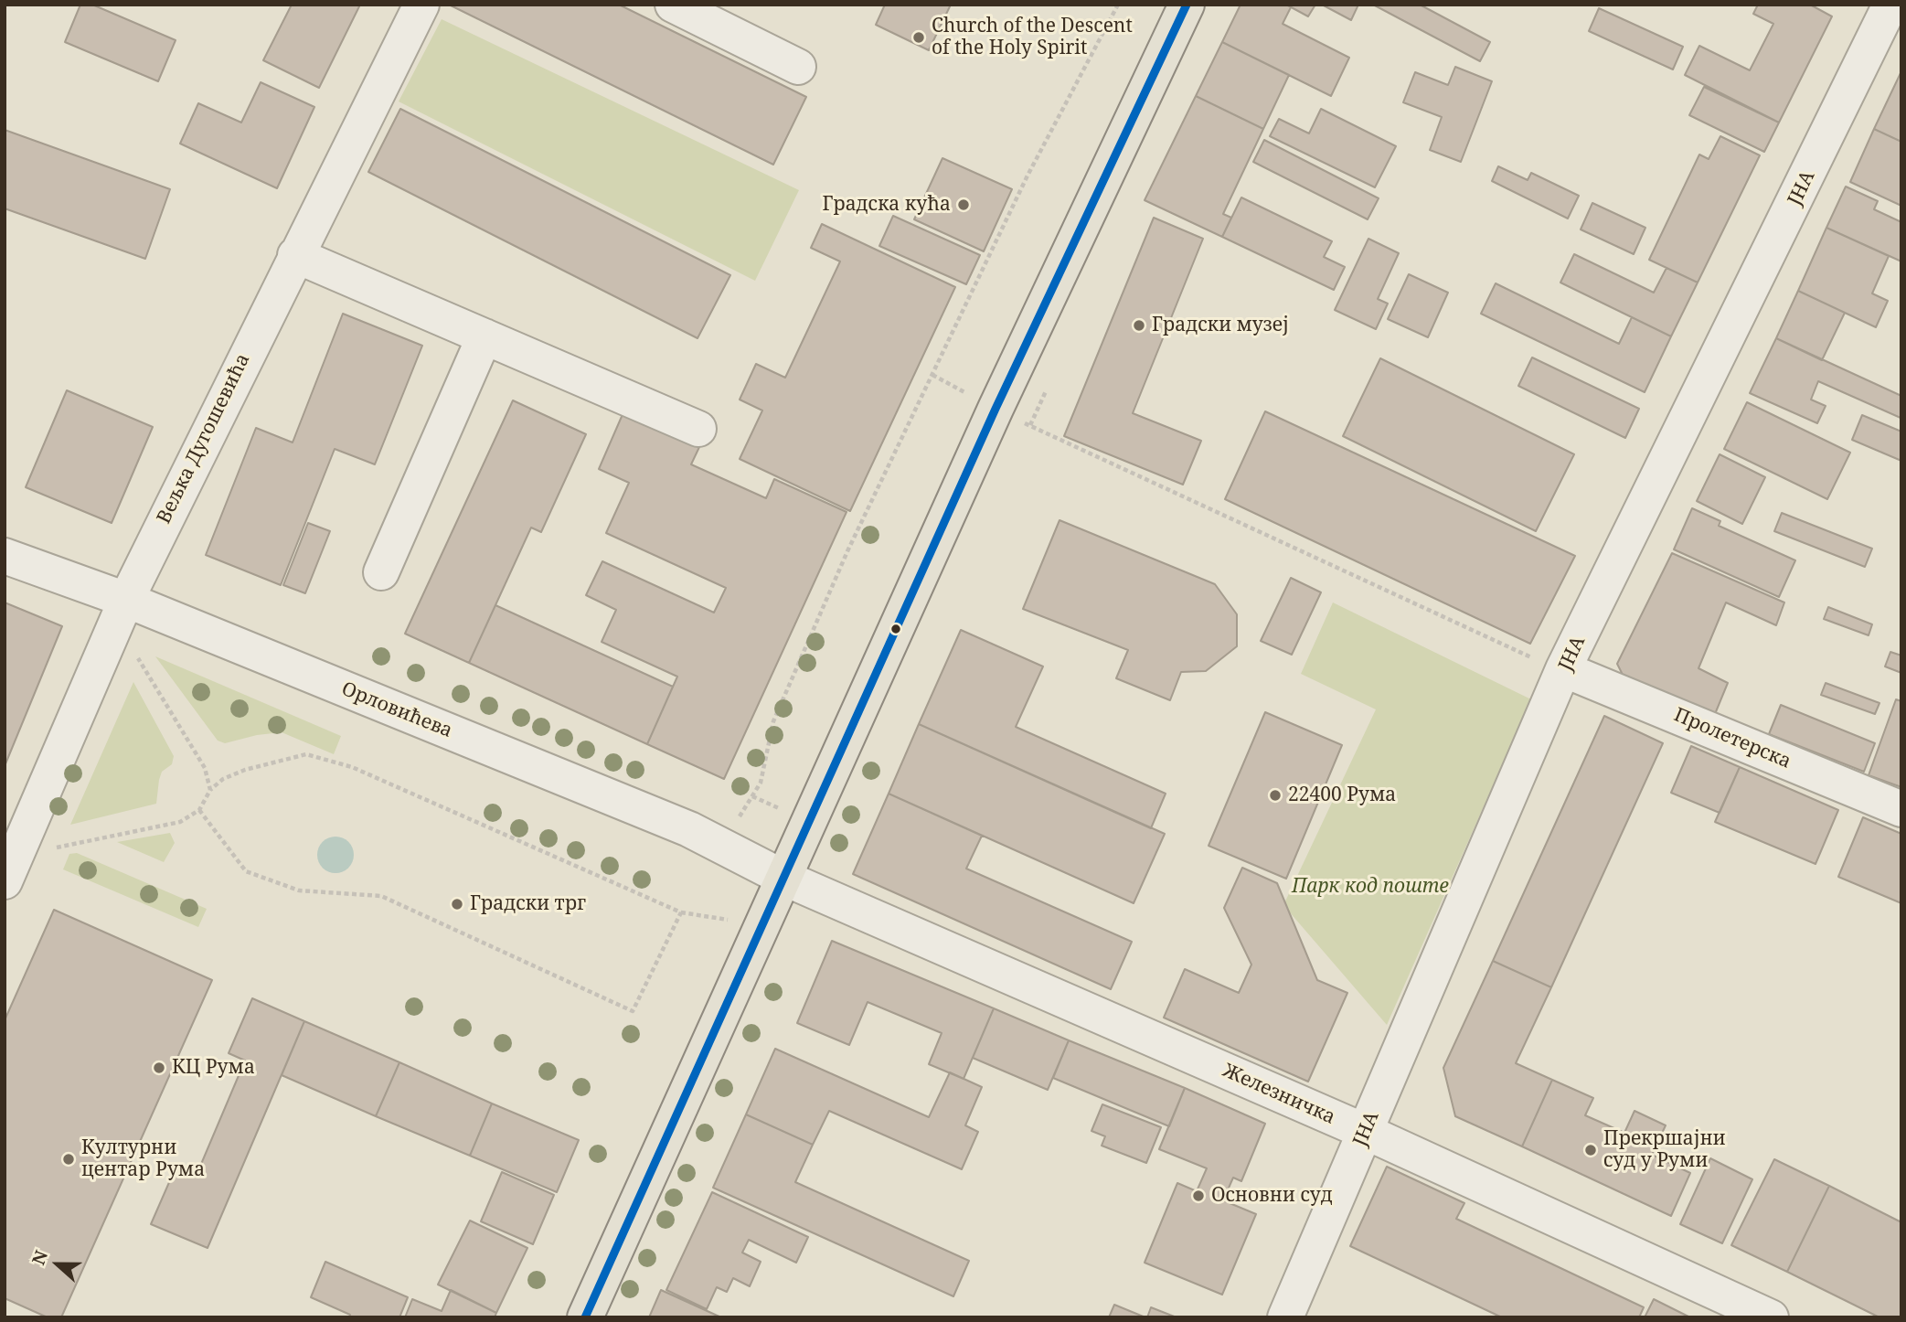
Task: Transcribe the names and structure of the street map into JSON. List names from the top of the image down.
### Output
{
  "streets": {
    "street": [
      "ЈНА",
      "Вељка Дугошевића",
      "Орловићева",
      "Пролетерска",
      "Железничка"
    ]
  },
  "crossings": [
    ["ЈНА", "Пролетерска"],
    ["ЈНА", "Железничка"],
    ["Вељка Дугошевића", "Орловићева"],
    ["Орловићева", "Железничка"]
  ],
  "parks": ["Парк код поште"],
  "places": [
    "Church of the Descent of the Holy Spirit",
    "Градска кућа",
    "Градски музеј",
    "22400 Рума",
    "Градски трг",
    "КЦ Рума",
    "Прекршајни суд у Руми",
    "Културни центар Рума",
    "Основни суд"
  ],
  "north": "left"
}
